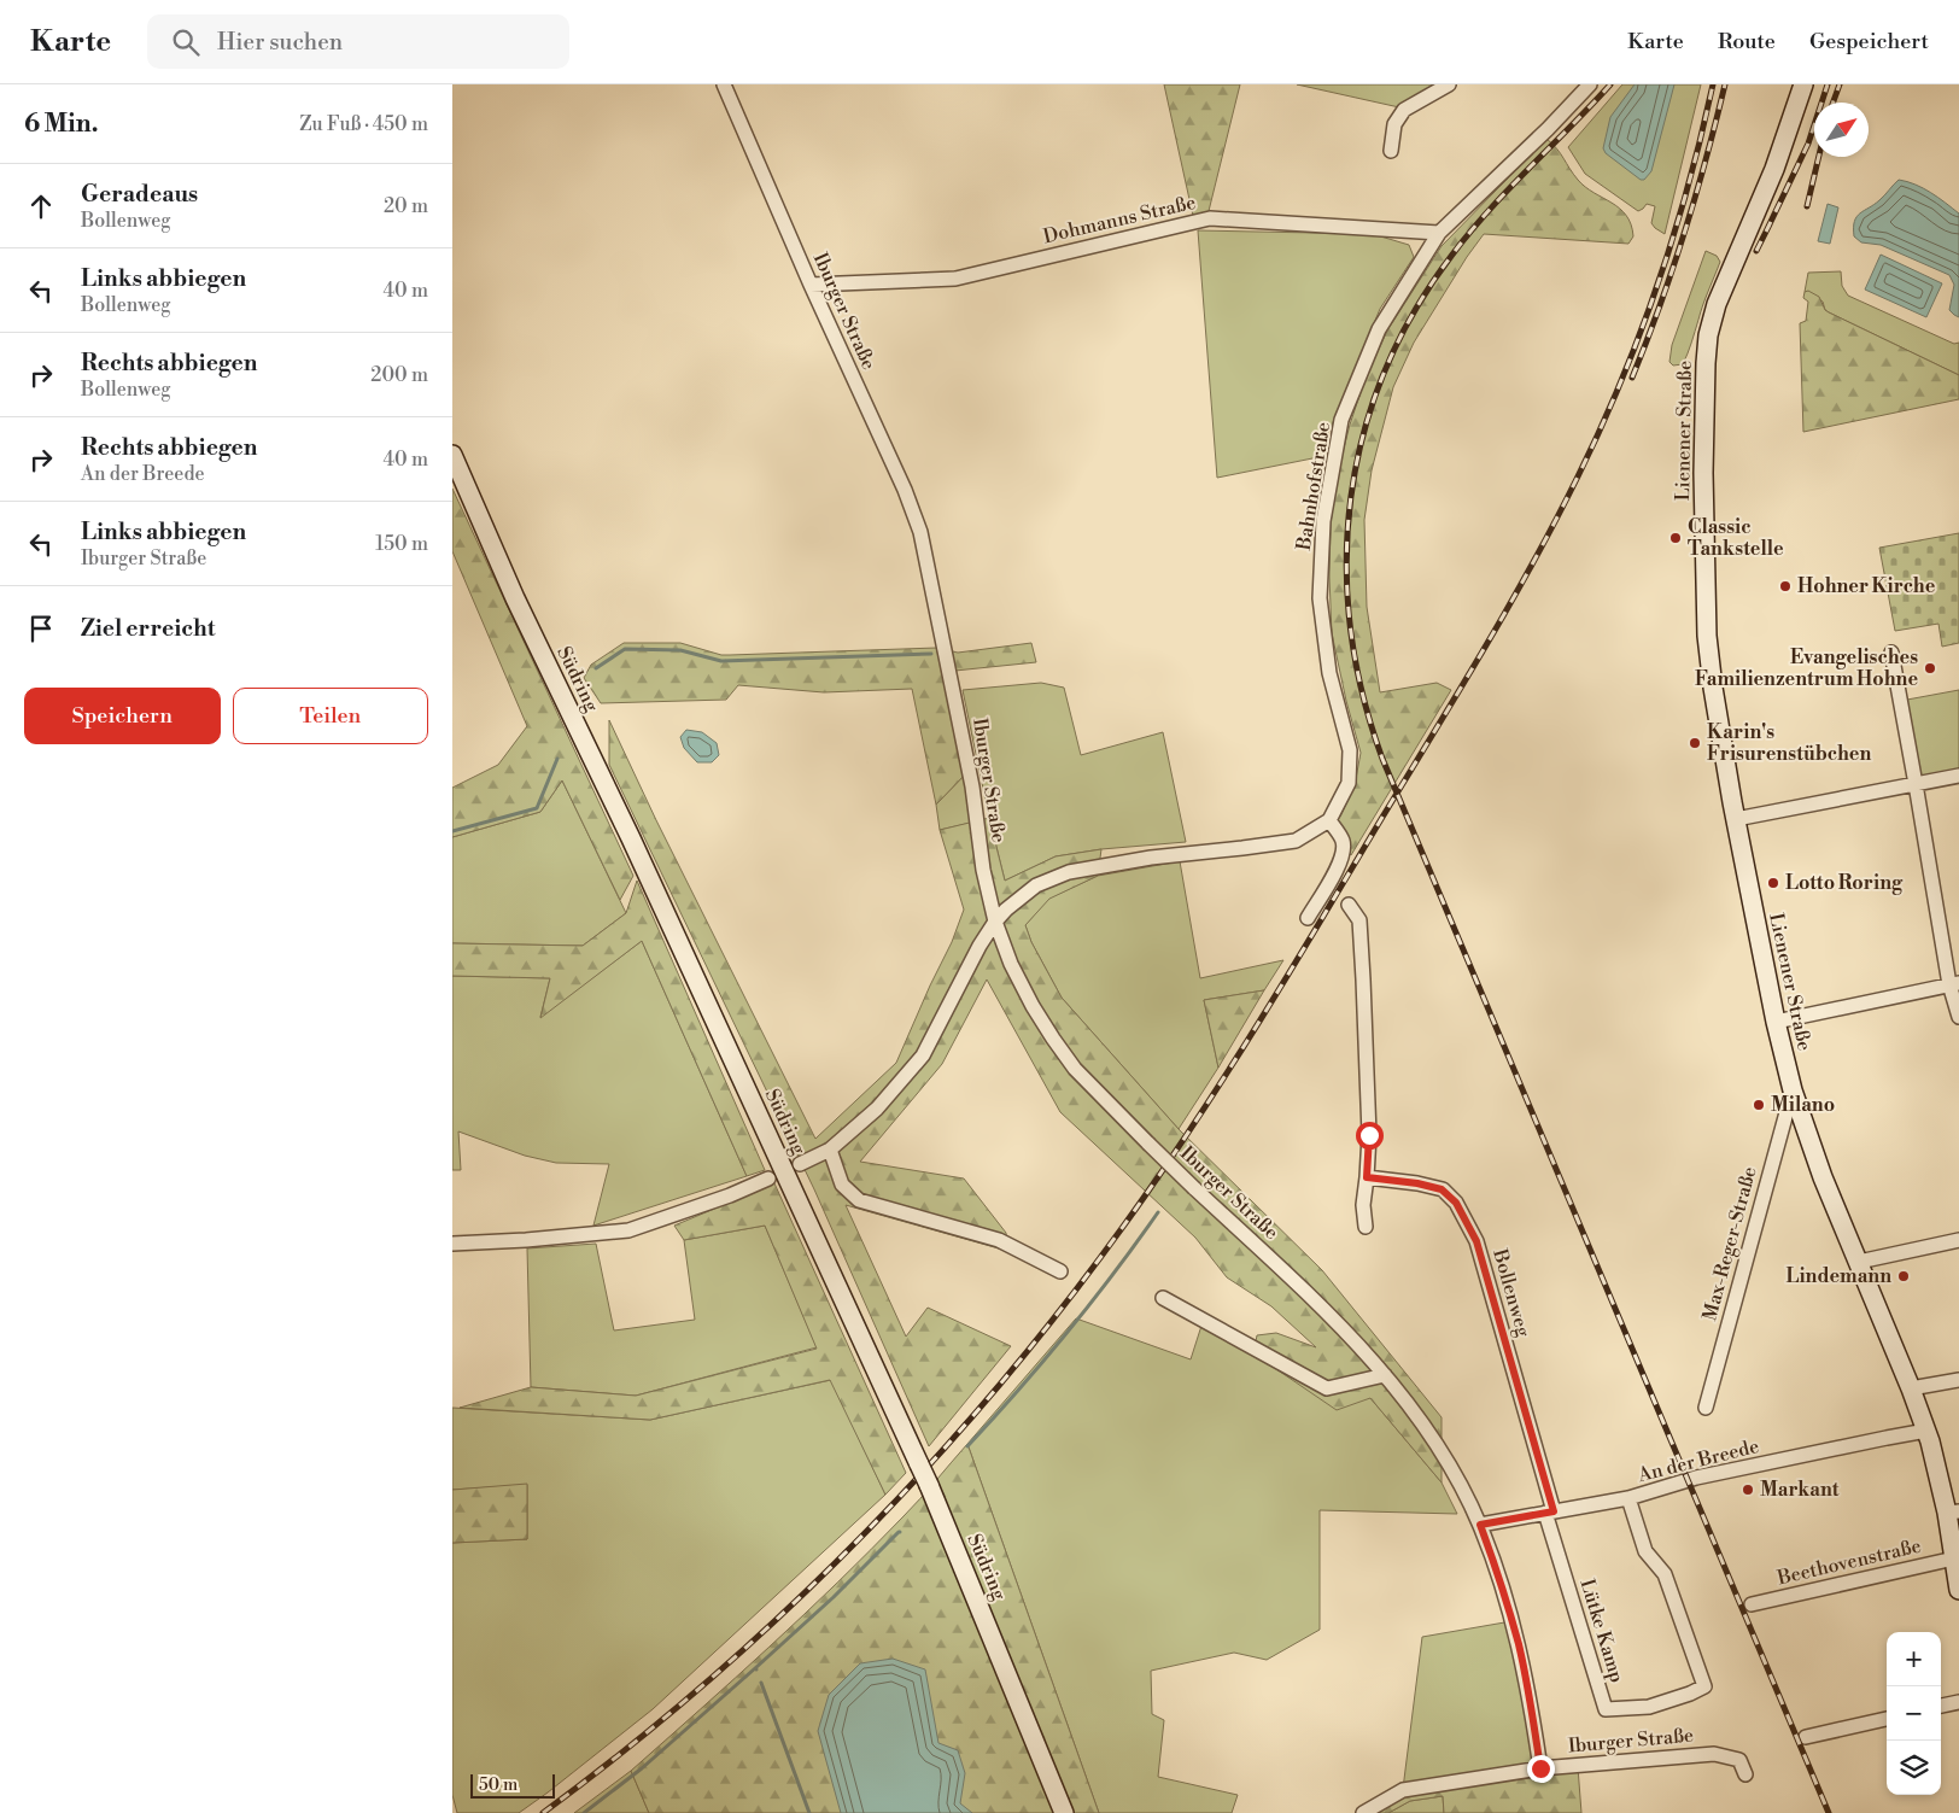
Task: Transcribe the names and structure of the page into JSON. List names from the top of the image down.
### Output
{
  "streets": {
    "street": [
      "Dohmanns Straße",
      "Iburger Straße",
      "Lienener Straße",
      "Bahnhofstraße",
      "Südring",
      "Max-Reger-Straße",
      "Bollenweg",
      "An der Breede",
      "Beethovenstraße",
      "Lütke Kamp"
    ]
  },
  "crossings": [
    ["Dohmanns Straße", "Iburger Straße"],
    ["Dohmanns Straße", "Bahnhofstraße"],
    ["Iburger Straße", "An der Breede"],
    ["Lienener Straße", "Max-Reger-Straße"],
    ["Lienener Straße", "An der Breede"],
    ["Lienener Straße", "Beethovenstraße"],
    ["Bollenweg", "An der Breede"],
    ["Bollenweg", "Lütke Kamp"],
    ["An der Breede", "Lütke Kamp"]
  ],
  "places": [
    "Classic Tankstelle",
    "Hohner Kirche",
    "Evangelisches Familienzentrum Hohne",
    "Karin's Frisurenstübchen",
    "Lotto Roring",
    "Milano",
    "Lindemann",
    "Markant"
  ],
  "scale_bar": "50 m",
  "north": "top right",
  "page": {
    "header": "Karte",
    "search": "Hier suchen",
    "nav": ["Karte", "Route", "Gespeichert"],
    "heading": ["6 Min.", "Zu Fuß · 450 m"],
    "list": [
      ["Geradeaus", "Bollenweg", "20 m"],
      ["Links abbiegen", "Bollenweg", "40 m"],
      ["Rechts abbiegen", "Bollenweg", "200 m"],
      ["Rechts abbiegen", "An der Breede", "40 m"],
      ["Links abbiegen", "Iburger Straße", "150 m"],
      "Ziel erreicht"
    ],
    "buttons": ["Speichern", "Teilen"],
    "map_buttons": ["+", "−"],
    "scale": "50 m"
  }
}
